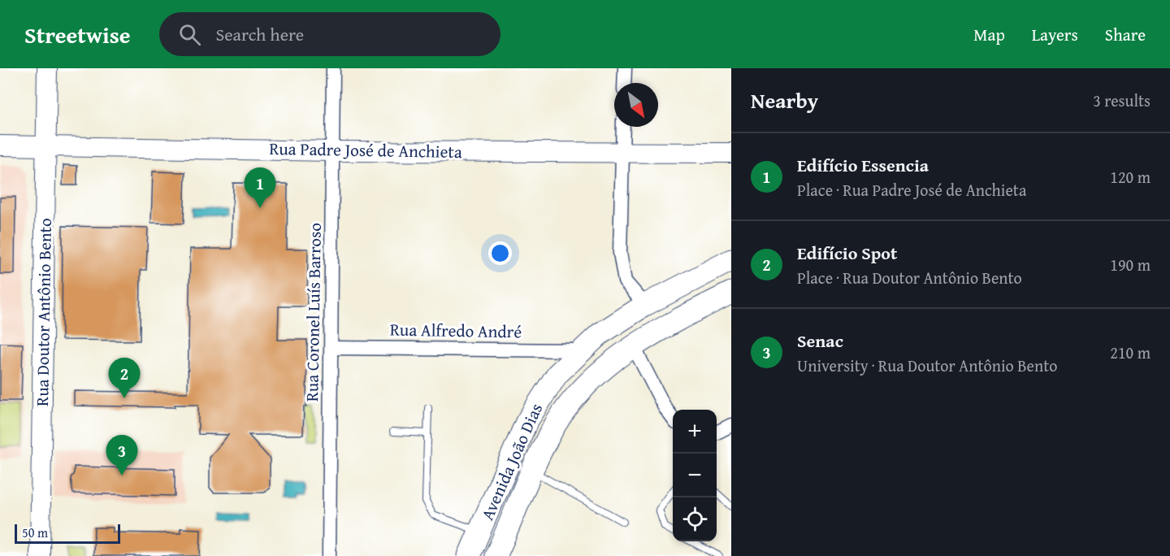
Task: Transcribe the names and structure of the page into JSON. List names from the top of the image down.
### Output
{
  "streets": {
    "main road": ["Avenida João Dias"],
    "street": [
      "Rua Padre José de Anchieta",
      "Rua Doutor Antônio Bento",
      "Rua Coronel Luís Barroso",
      "Rua Alfredo André"
    ]
  },
  "crossings": [
    ["Rua Padre José de Anchieta", "Rua Doutor Antônio Bento"],
    ["Rua Padre José de Anchieta", "Rua Coronel Luís Barroso"],
    ["Rua Coronel Luís Barroso", "Rua Alfredo André"],
    ["Rua Alfredo André", "Avenida João Dias"]
  ],
  "scale_bar": "50 m",
  "north": "bottom right",
  "page": {
    "header": "Streetwise",
    "search": "Search here",
    "nav": ["Map", "Layers", "Share"],
    "heading": ["Nearby", "3 results"],
    "list": [
      {
        "mark": "1",
        "name": "Edifício Essencia",
        "note": "Place · Rua Padre José de Anchieta",
        "value": "120 m"
      },
      {
        "mark": "2",
        "name": "Edifício Spot",
        "note": "Place · Rua Doutor Antônio Bento",
        "value": "190 m"
      },
      {
        "mark": "3",
        "name": "Senac",
        "note": "University · Rua Doutor Antônio Bento",
        "value": "210 m"
      }
    ],
    "pins": ["1", "2", "3"],
    "map_buttons": ["+", "−"],
    "scale": "50 m"
  }
}
